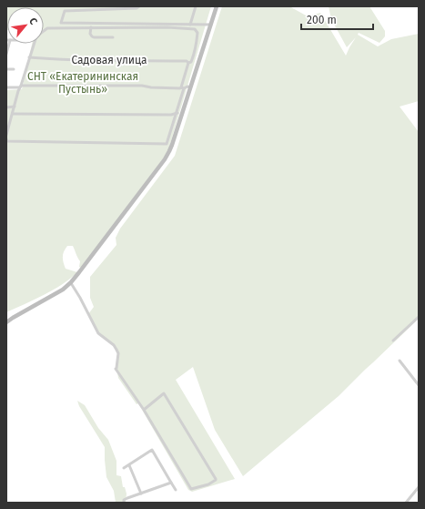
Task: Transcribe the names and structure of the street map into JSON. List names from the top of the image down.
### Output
{
  "streets": {
    "street": ["Садовая улица"]
  },
  "parks": ["СНТ «Екатерининская Пустынь»"],
  "scale_bar": "200 m",
  "north": "top right"
}
